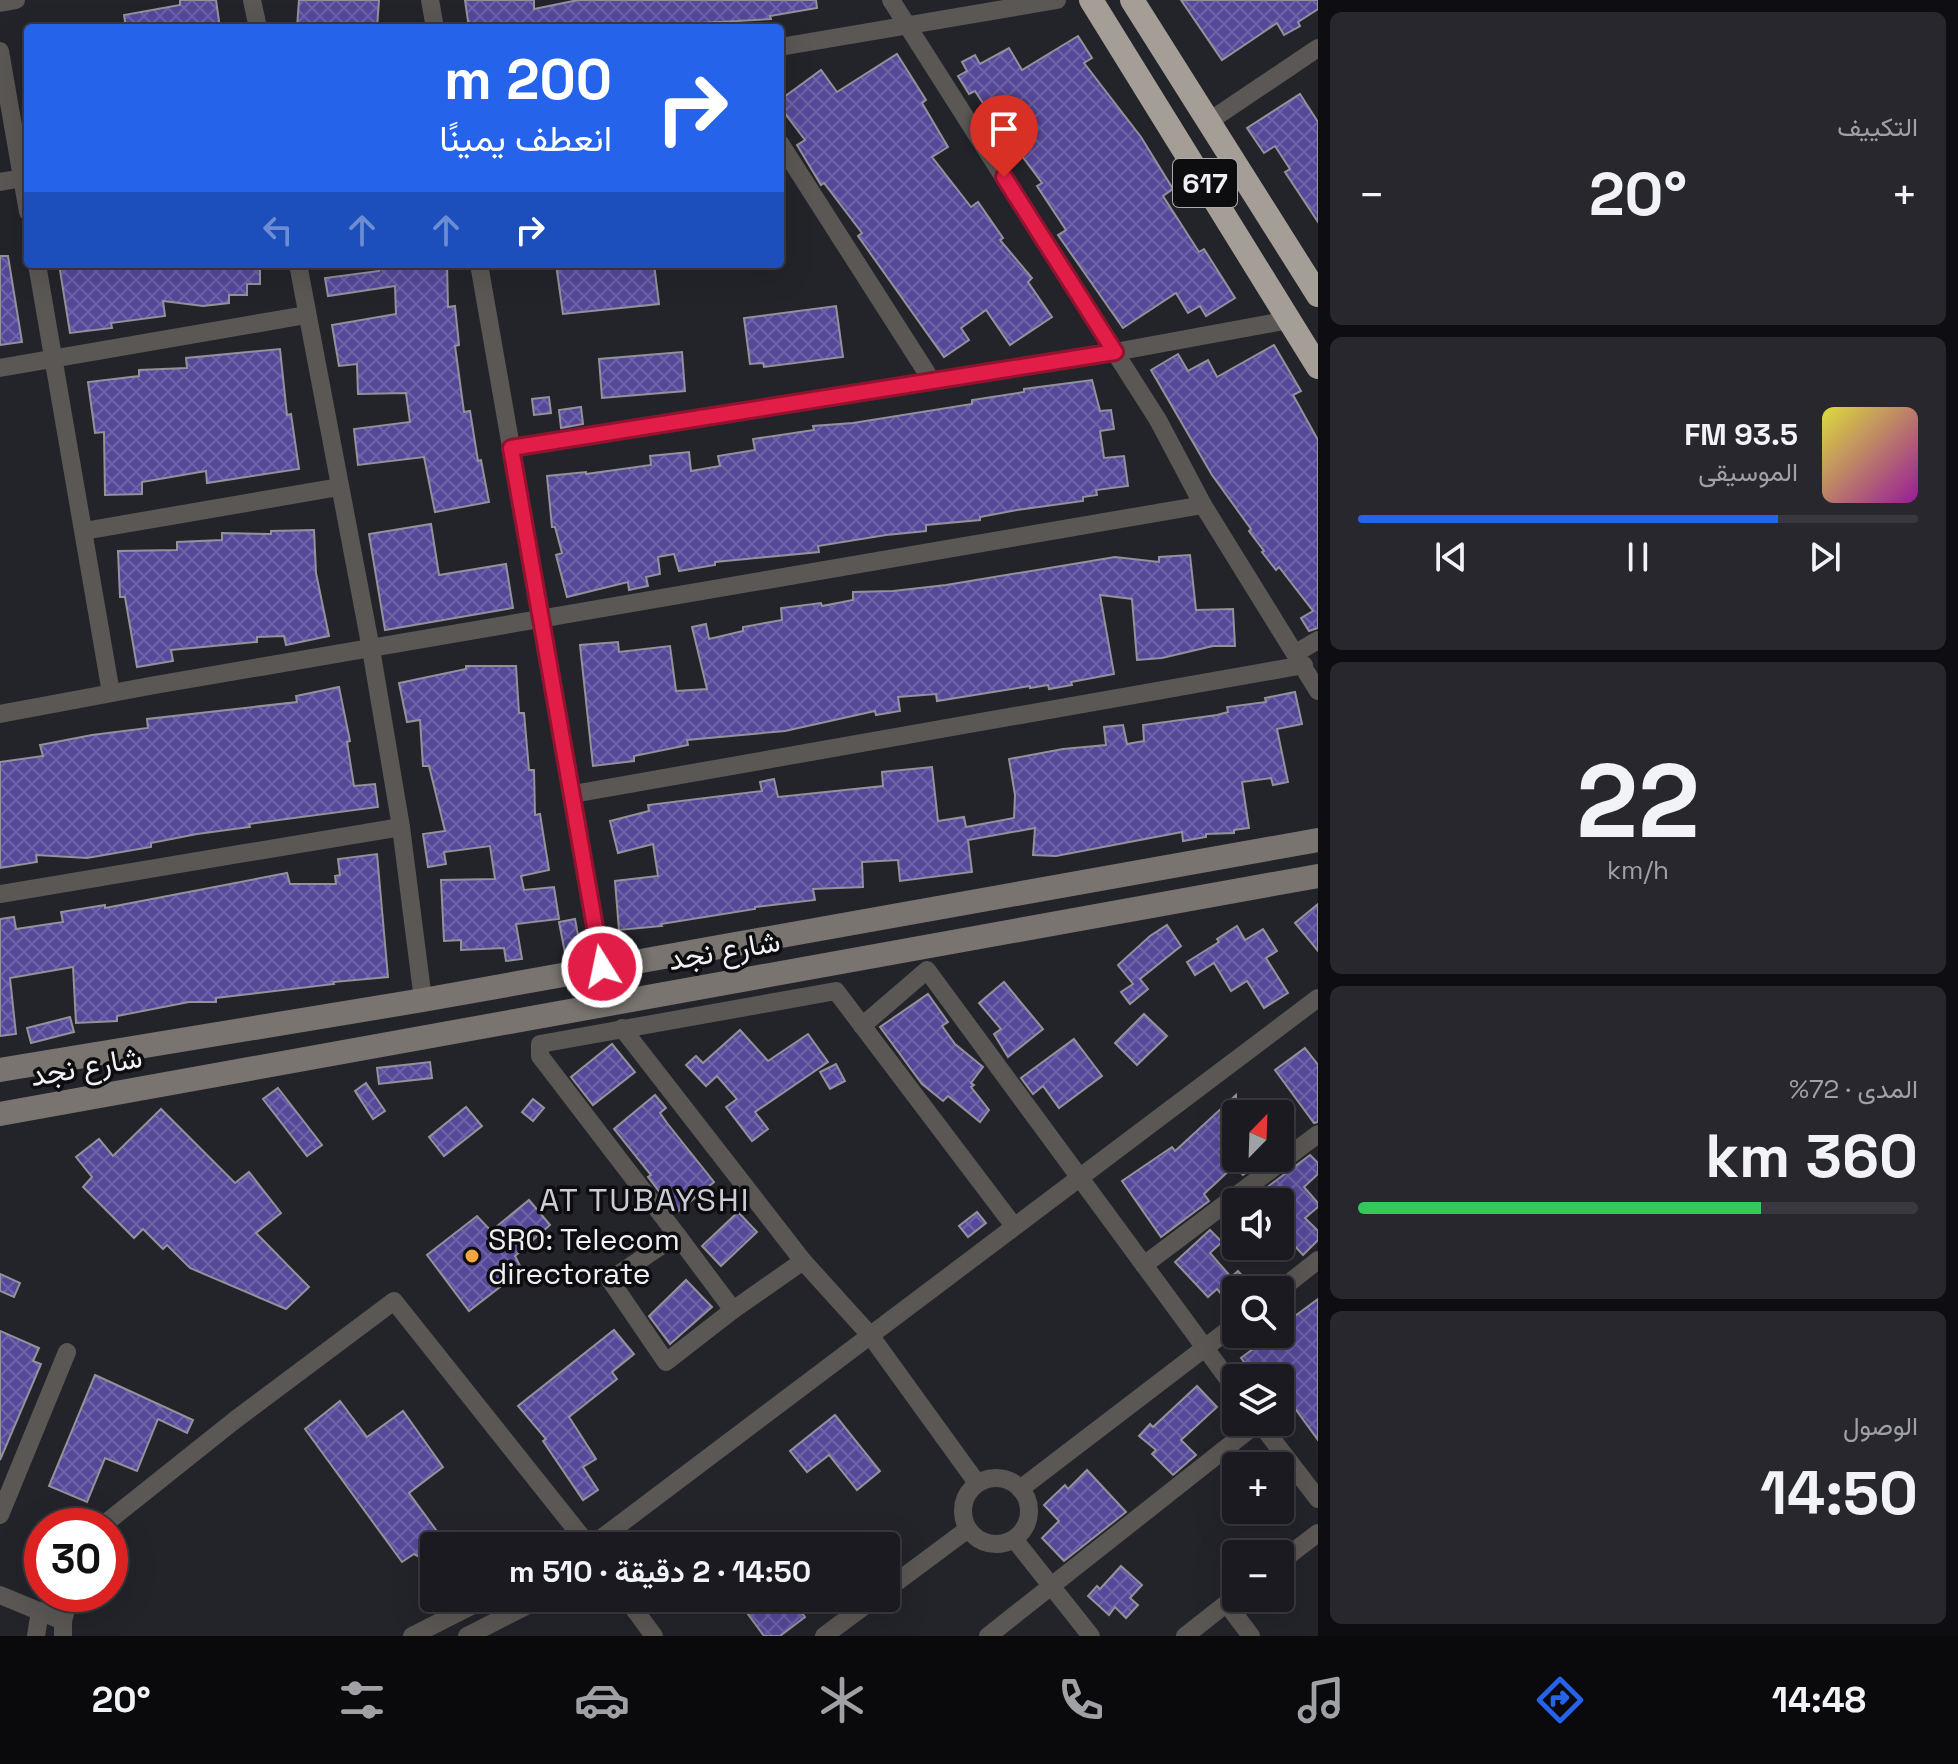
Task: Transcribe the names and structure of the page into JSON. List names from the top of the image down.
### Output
{
  "streets": {
    "highway": ["617"],
    "street": ["شارع نجد"]
  },
  "districts": ["AT TUBAYSHI"],
  "places": ["SRO: Telecom directorate"],
  "north": "top right",
  "page": {
    "tile": [
      "التكييف",
      ["22", "km/h"],
      ["المدى · 72%", "360 km"],
      ["الوصول", "14:50"]
    ],
    "turn": ["200 m", "انعطف يمينًا"],
    "heat": ["−", "20°", "+"],
    "song": ["93.5 FM", "الموسيقى"],
    "map_buttons": ["+", "−"],
    "limit": "30",
    "trip": "14:50 · 2 دقيقة · 510 m",
    "tabs": ["14:48", "20°"]
  }
}
